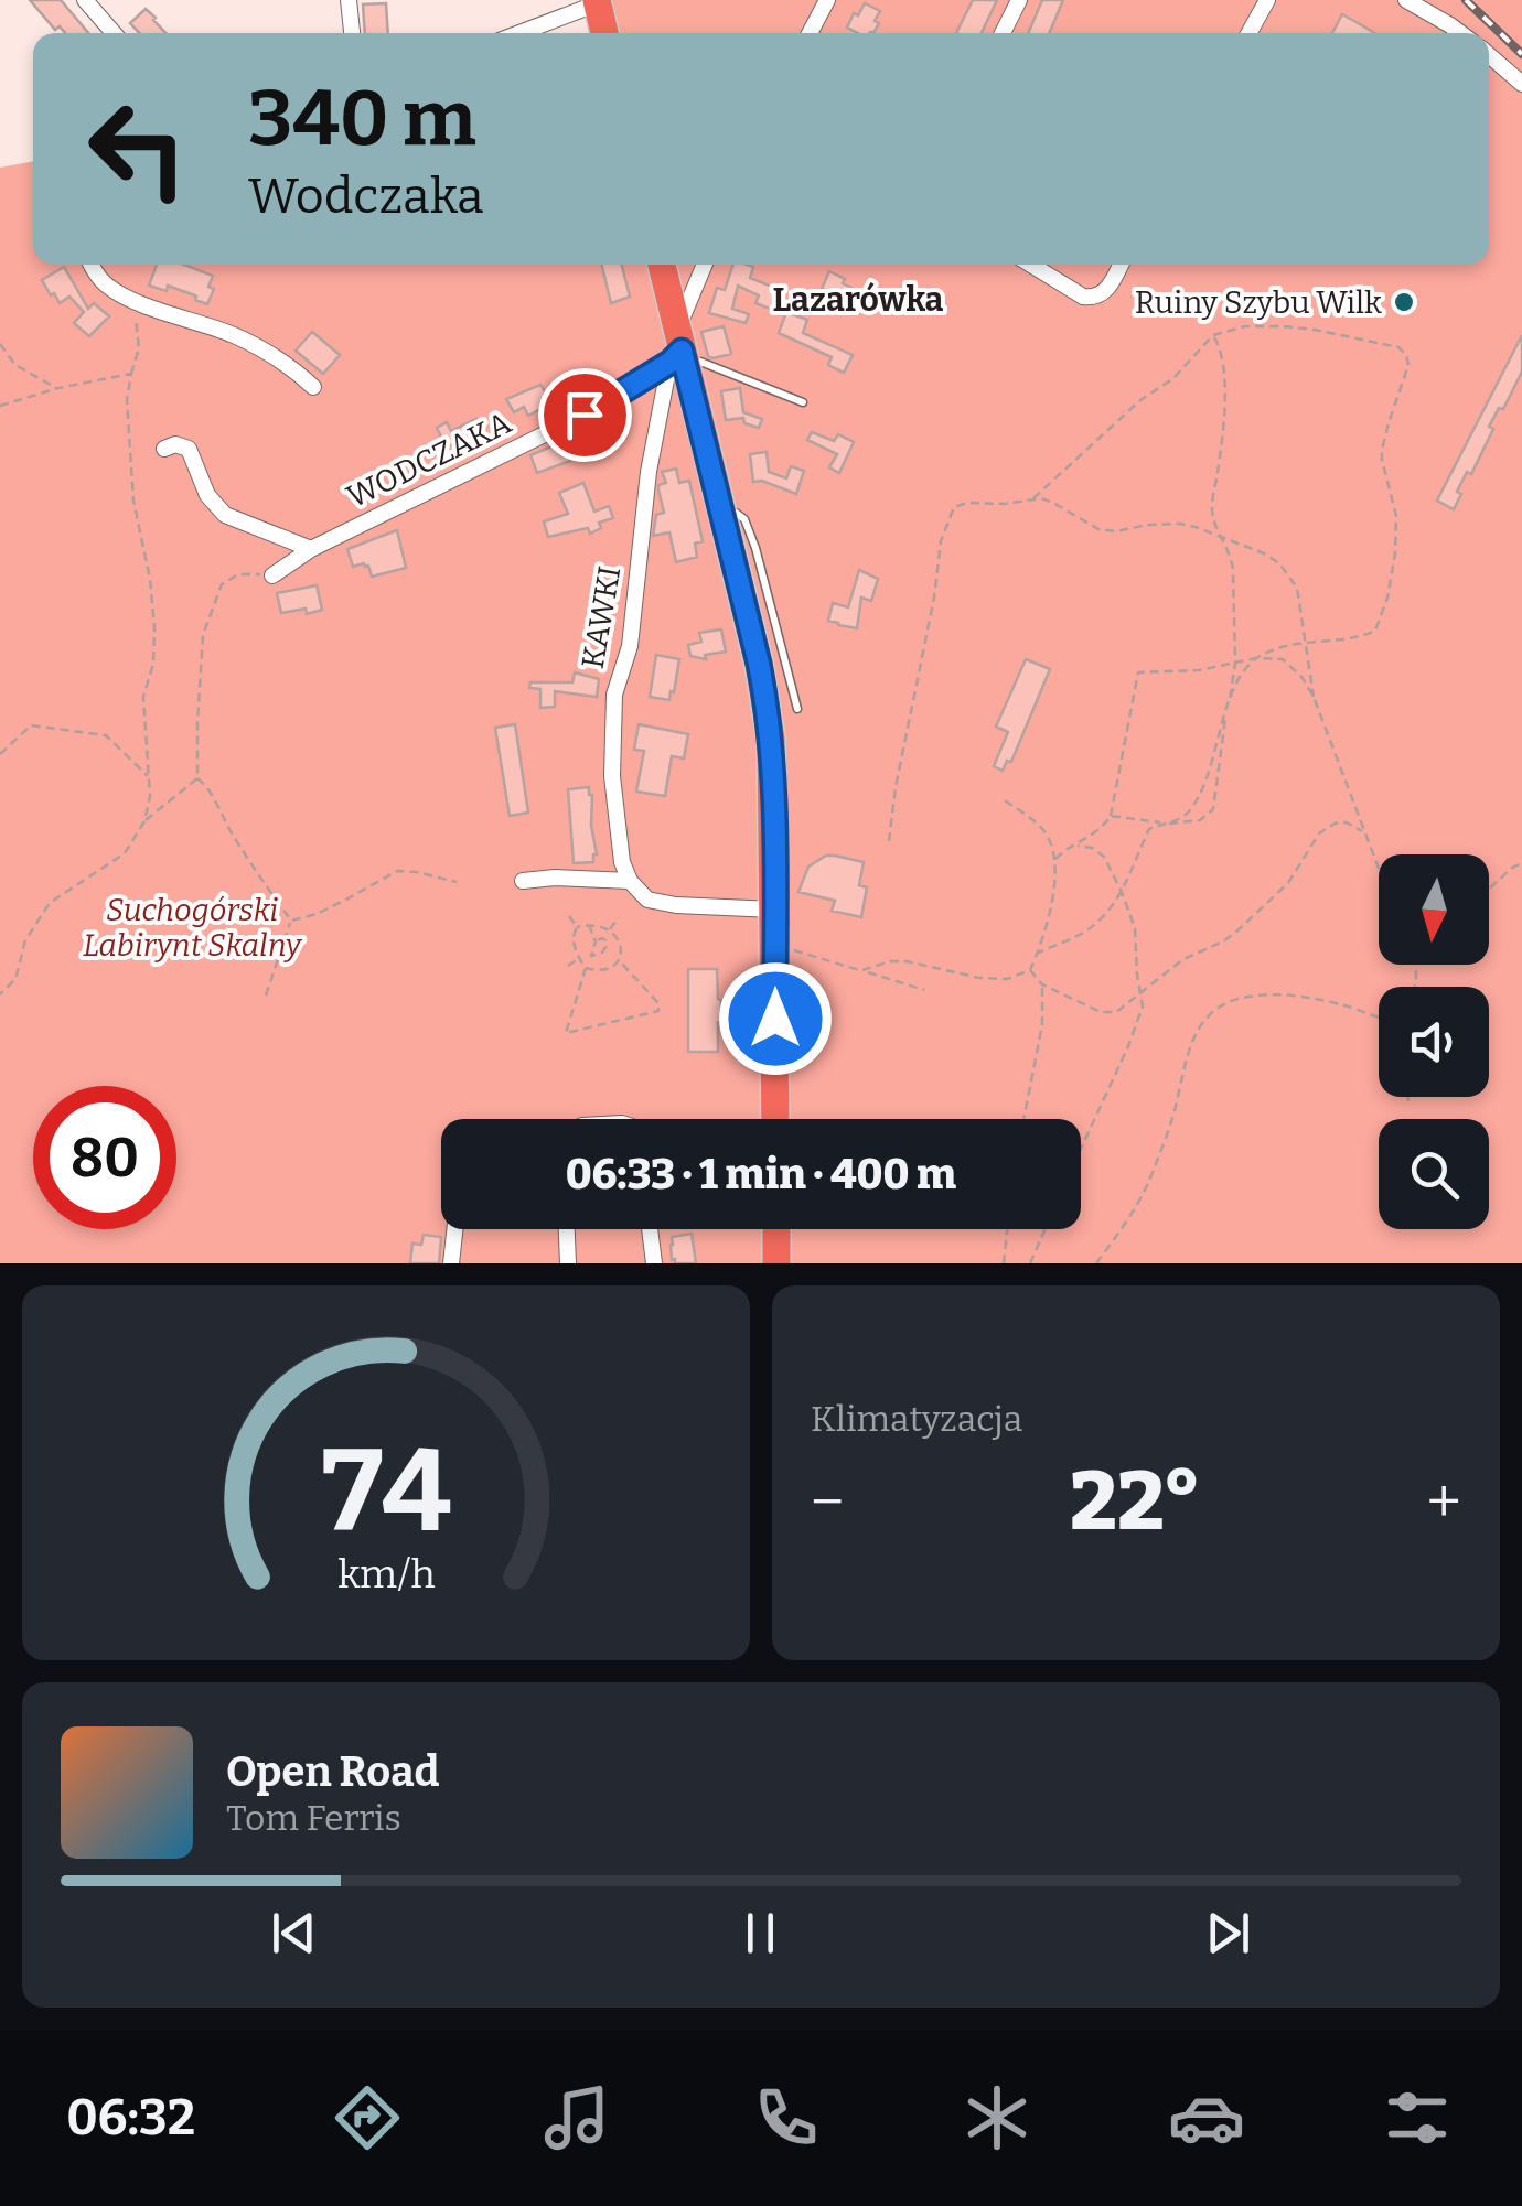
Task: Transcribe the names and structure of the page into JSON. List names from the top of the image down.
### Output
{
  "streets": {
    "street": ["WODCZAKA", "KAWKI"]
  },
  "crossings": [
    ["WODCZAKA", "KAWKI"]
  ],
  "districts": ["Lazarówka"],
  "parks": ["Suchogórski Labirynt Skalny"],
  "places": ["Ruiny Szybu Wilk"],
  "north": "bottom",
  "page": {
    "turn": ["340 m", "Wodczaka"],
    "limit": "80",
    "trip": "06:33 · 1 min · 400 m",
    "tile": "Klimatyzacja",
    "heat": ["−", "22°", "+"],
    "song": ["Open Road", "Tom Ferris"],
    "tabs": "06:32",
    "gauge": ["74", "km/h"]
  }
}
